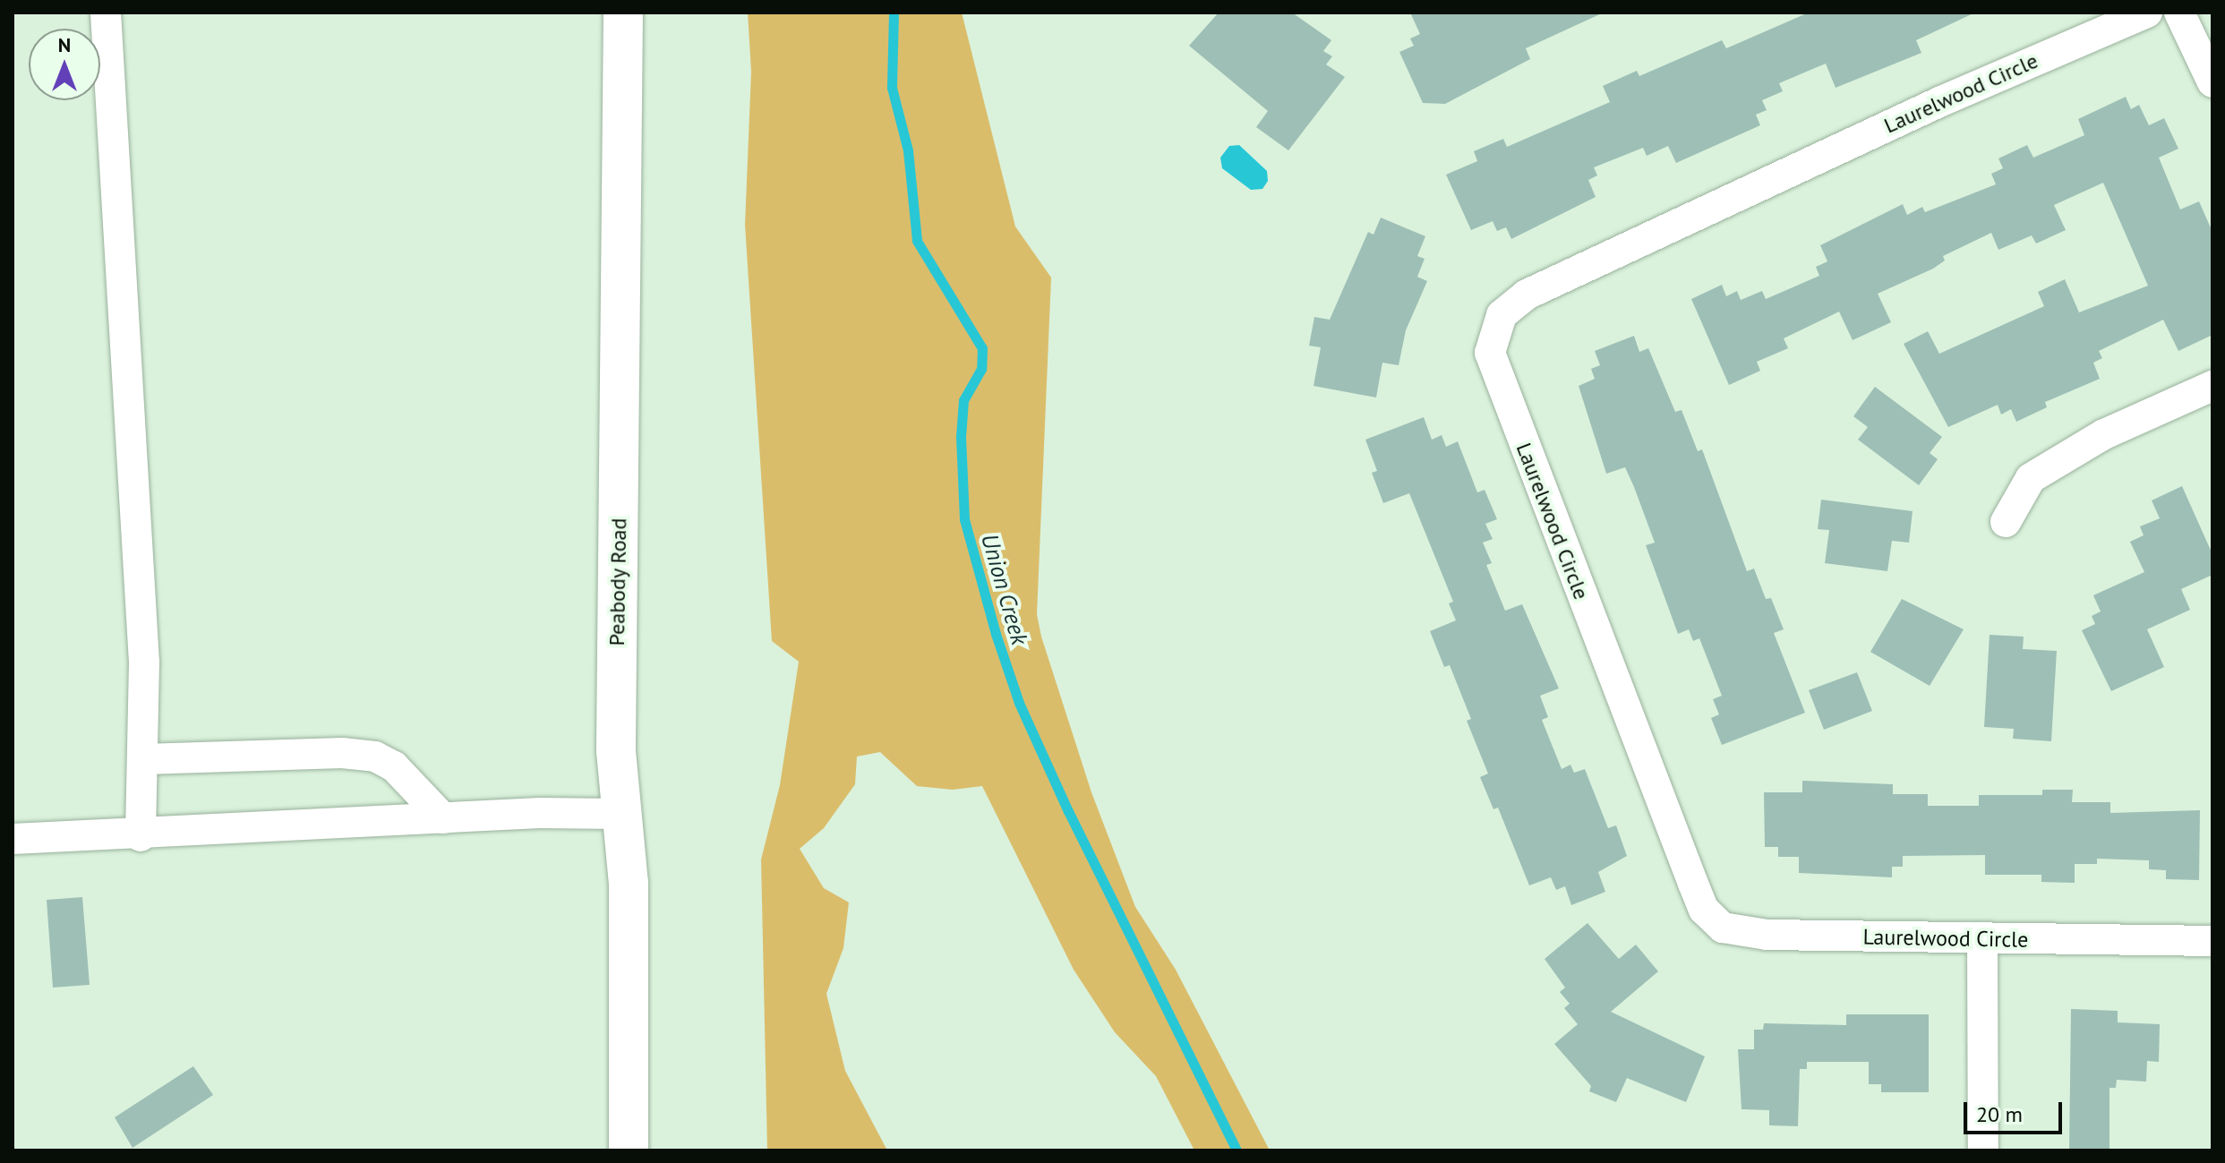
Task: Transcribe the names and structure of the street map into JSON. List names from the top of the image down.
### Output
{
  "streets": {
    "main road": ["Peabody Road"],
    "street": ["Laurelwood Circle"]
  },
  "water": ["Union Creek"],
  "scale_bar": "20 m",
  "north": "top"
}
